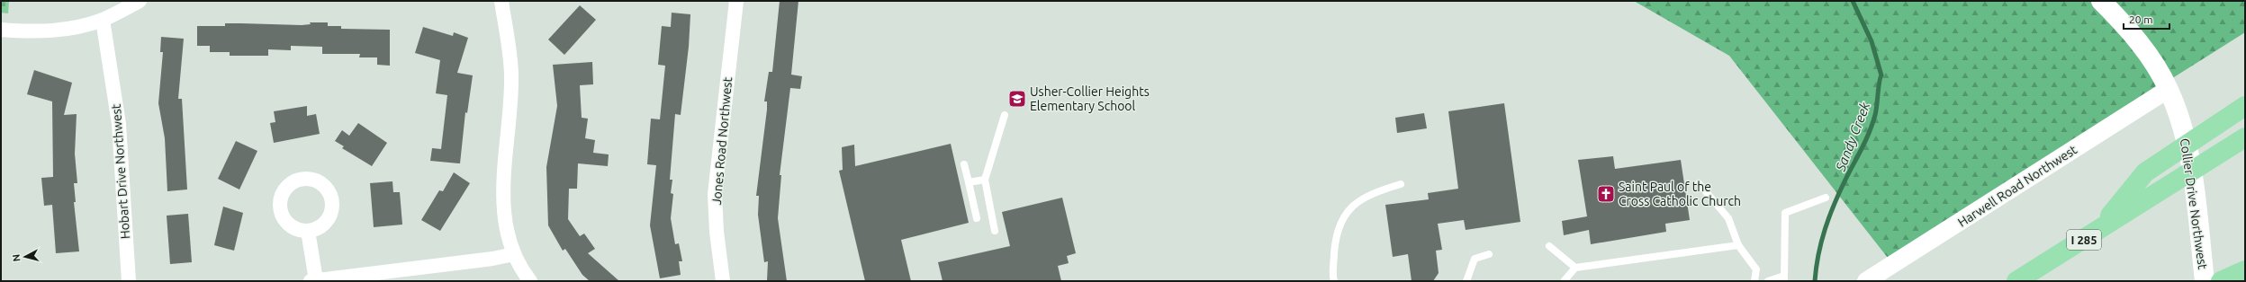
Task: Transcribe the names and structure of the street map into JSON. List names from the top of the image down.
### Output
{
  "streets": {
    "highway": ["I 285"],
    "main road": ["Collier Drive Northwest"],
    "street": ["Jones Road Northwest", "Hobart Drive Northwest", "Harwell Road Northwest"]
  },
  "crossings": [
    ["Harwell Road Northwest", "Collier Drive Northwest"]
  ],
  "water": ["Sandy Creek"],
  "places": {
    "school or university": ["Usher-Collier Heights Elementary School"],
    "church": ["Saint Paul of the Cross Catholic Church"]
  },
  "scale_bar": "20 m",
  "north": "left"
}
